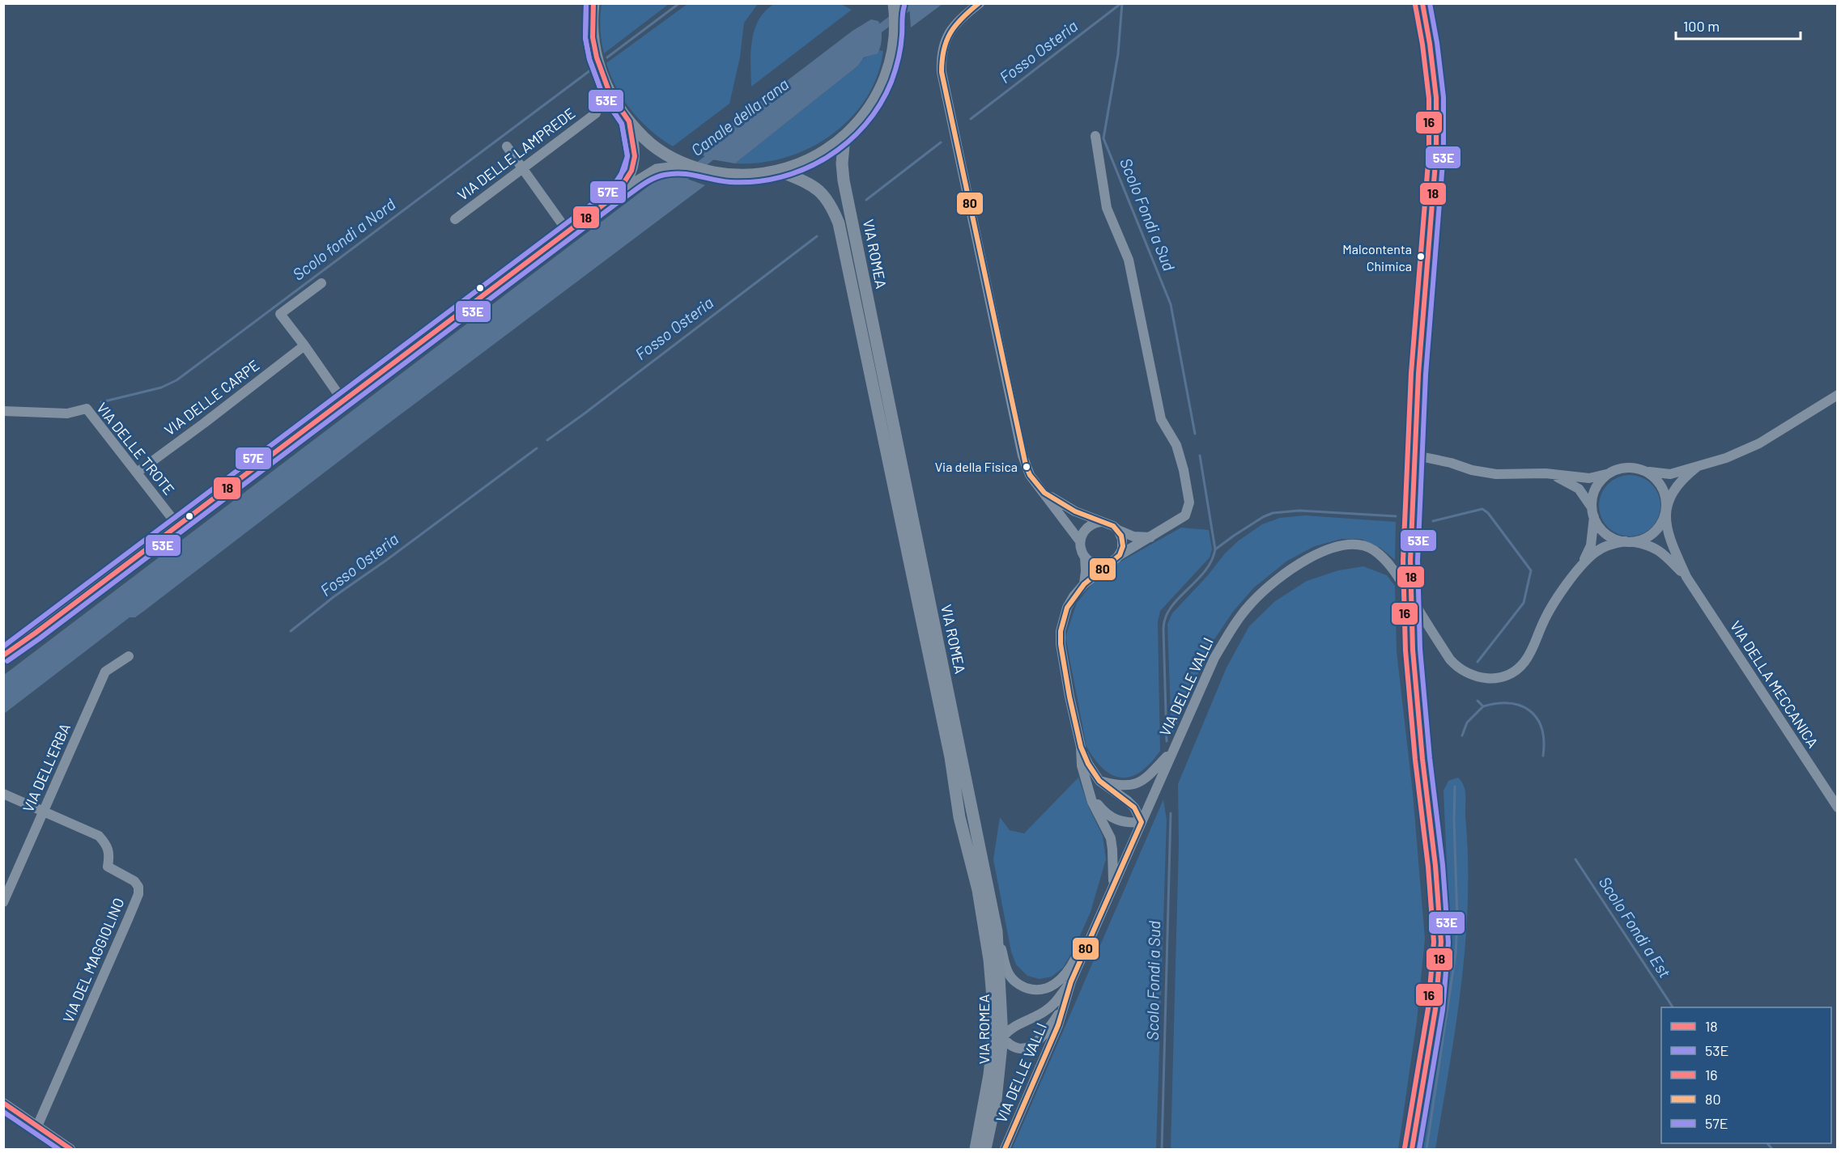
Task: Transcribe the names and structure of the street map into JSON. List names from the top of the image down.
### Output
{
  "streets": {
    "main road": ["VIA ROMEA"],
    "street": [
      "VIA DELLE LAMPREDE",
      "VIA DELLE CARPE",
      "VIA DELLE TROTE",
      "VIA DELLA MECCANICA",
      "VIA DELLE VALLI",
      "VIA DELL'ERBA",
      "VIA DEL MAGGIOLINO"
    ]
  },
  "crossings": [
    ["VIA ROMEA", "VIA DELLE VALLI"],
    ["VIA DELLE CARPE", "VIA DELLE TROTE"],
    ["VIA DELLA MECCANICA", "VIA DELLE VALLI"],
    ["VIA DELL'ERBA", "VIA DEL MAGGIOLINO"]
  ],
  "water": [
    "Fosso Osteria",
    "Canale della rana",
    "Scolo Fondi a Sud",
    "Scolo fondi a Nord",
    "Scolo Fondi a Est"
  ],
  "places": ["Malcontenta Chimica", "Via della Fisica"],
  "lines": [
    "transit line 18",
    "transit line 53E",
    "transit line 80",
    "transit line 57E",
    "transit line 16"
  ],
  "legend": [
    "18",
    "53E",
    "16",
    "80",
    "57E"
  ],
  "scale_bar": "100 m"
}
